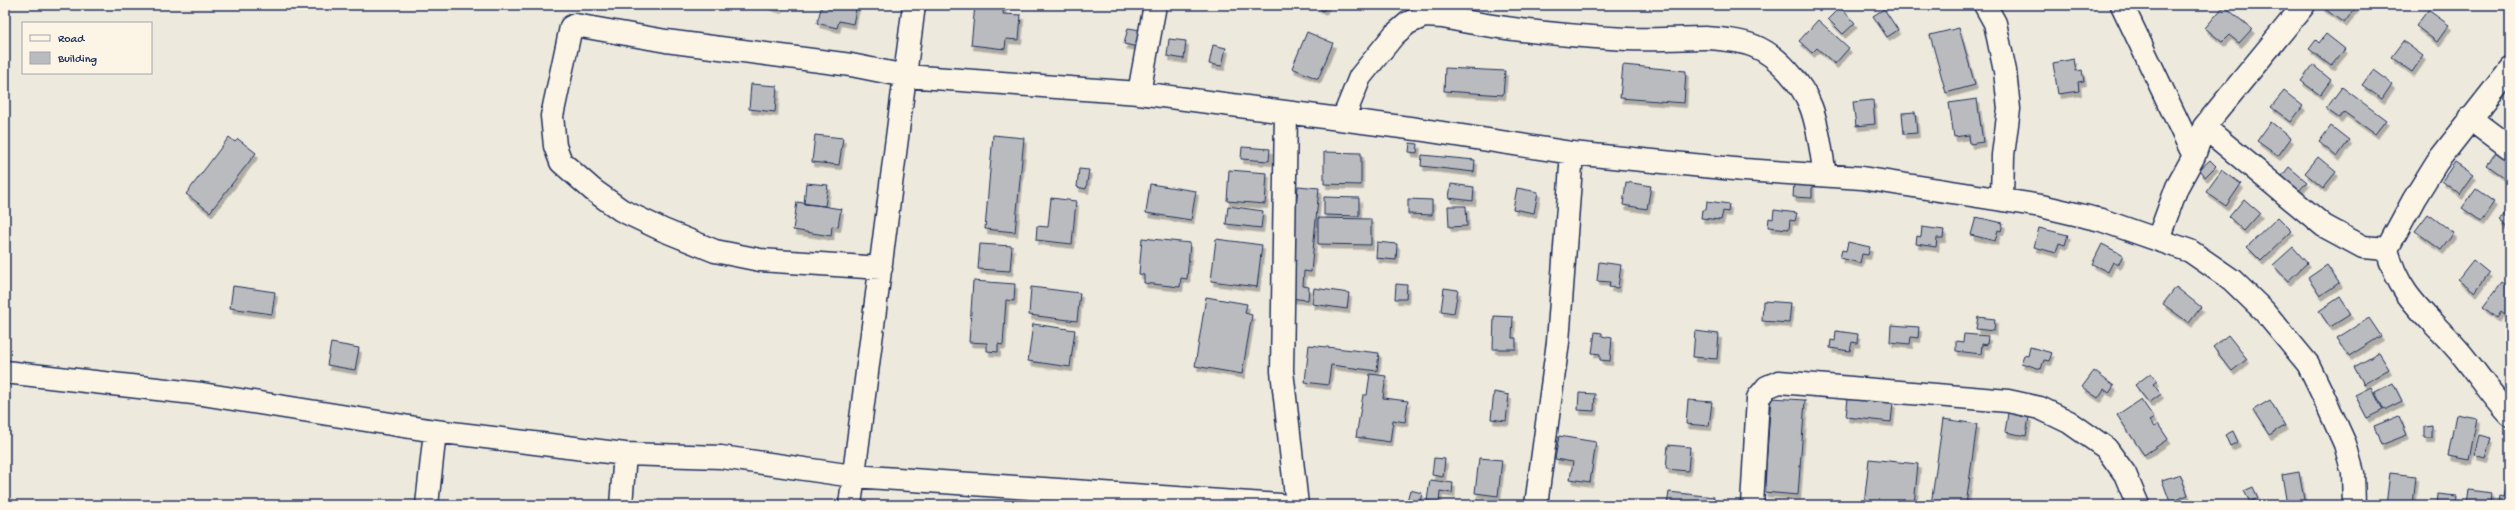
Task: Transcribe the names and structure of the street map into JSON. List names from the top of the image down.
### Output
{
  "legend": ["Road", "Building"]
}
